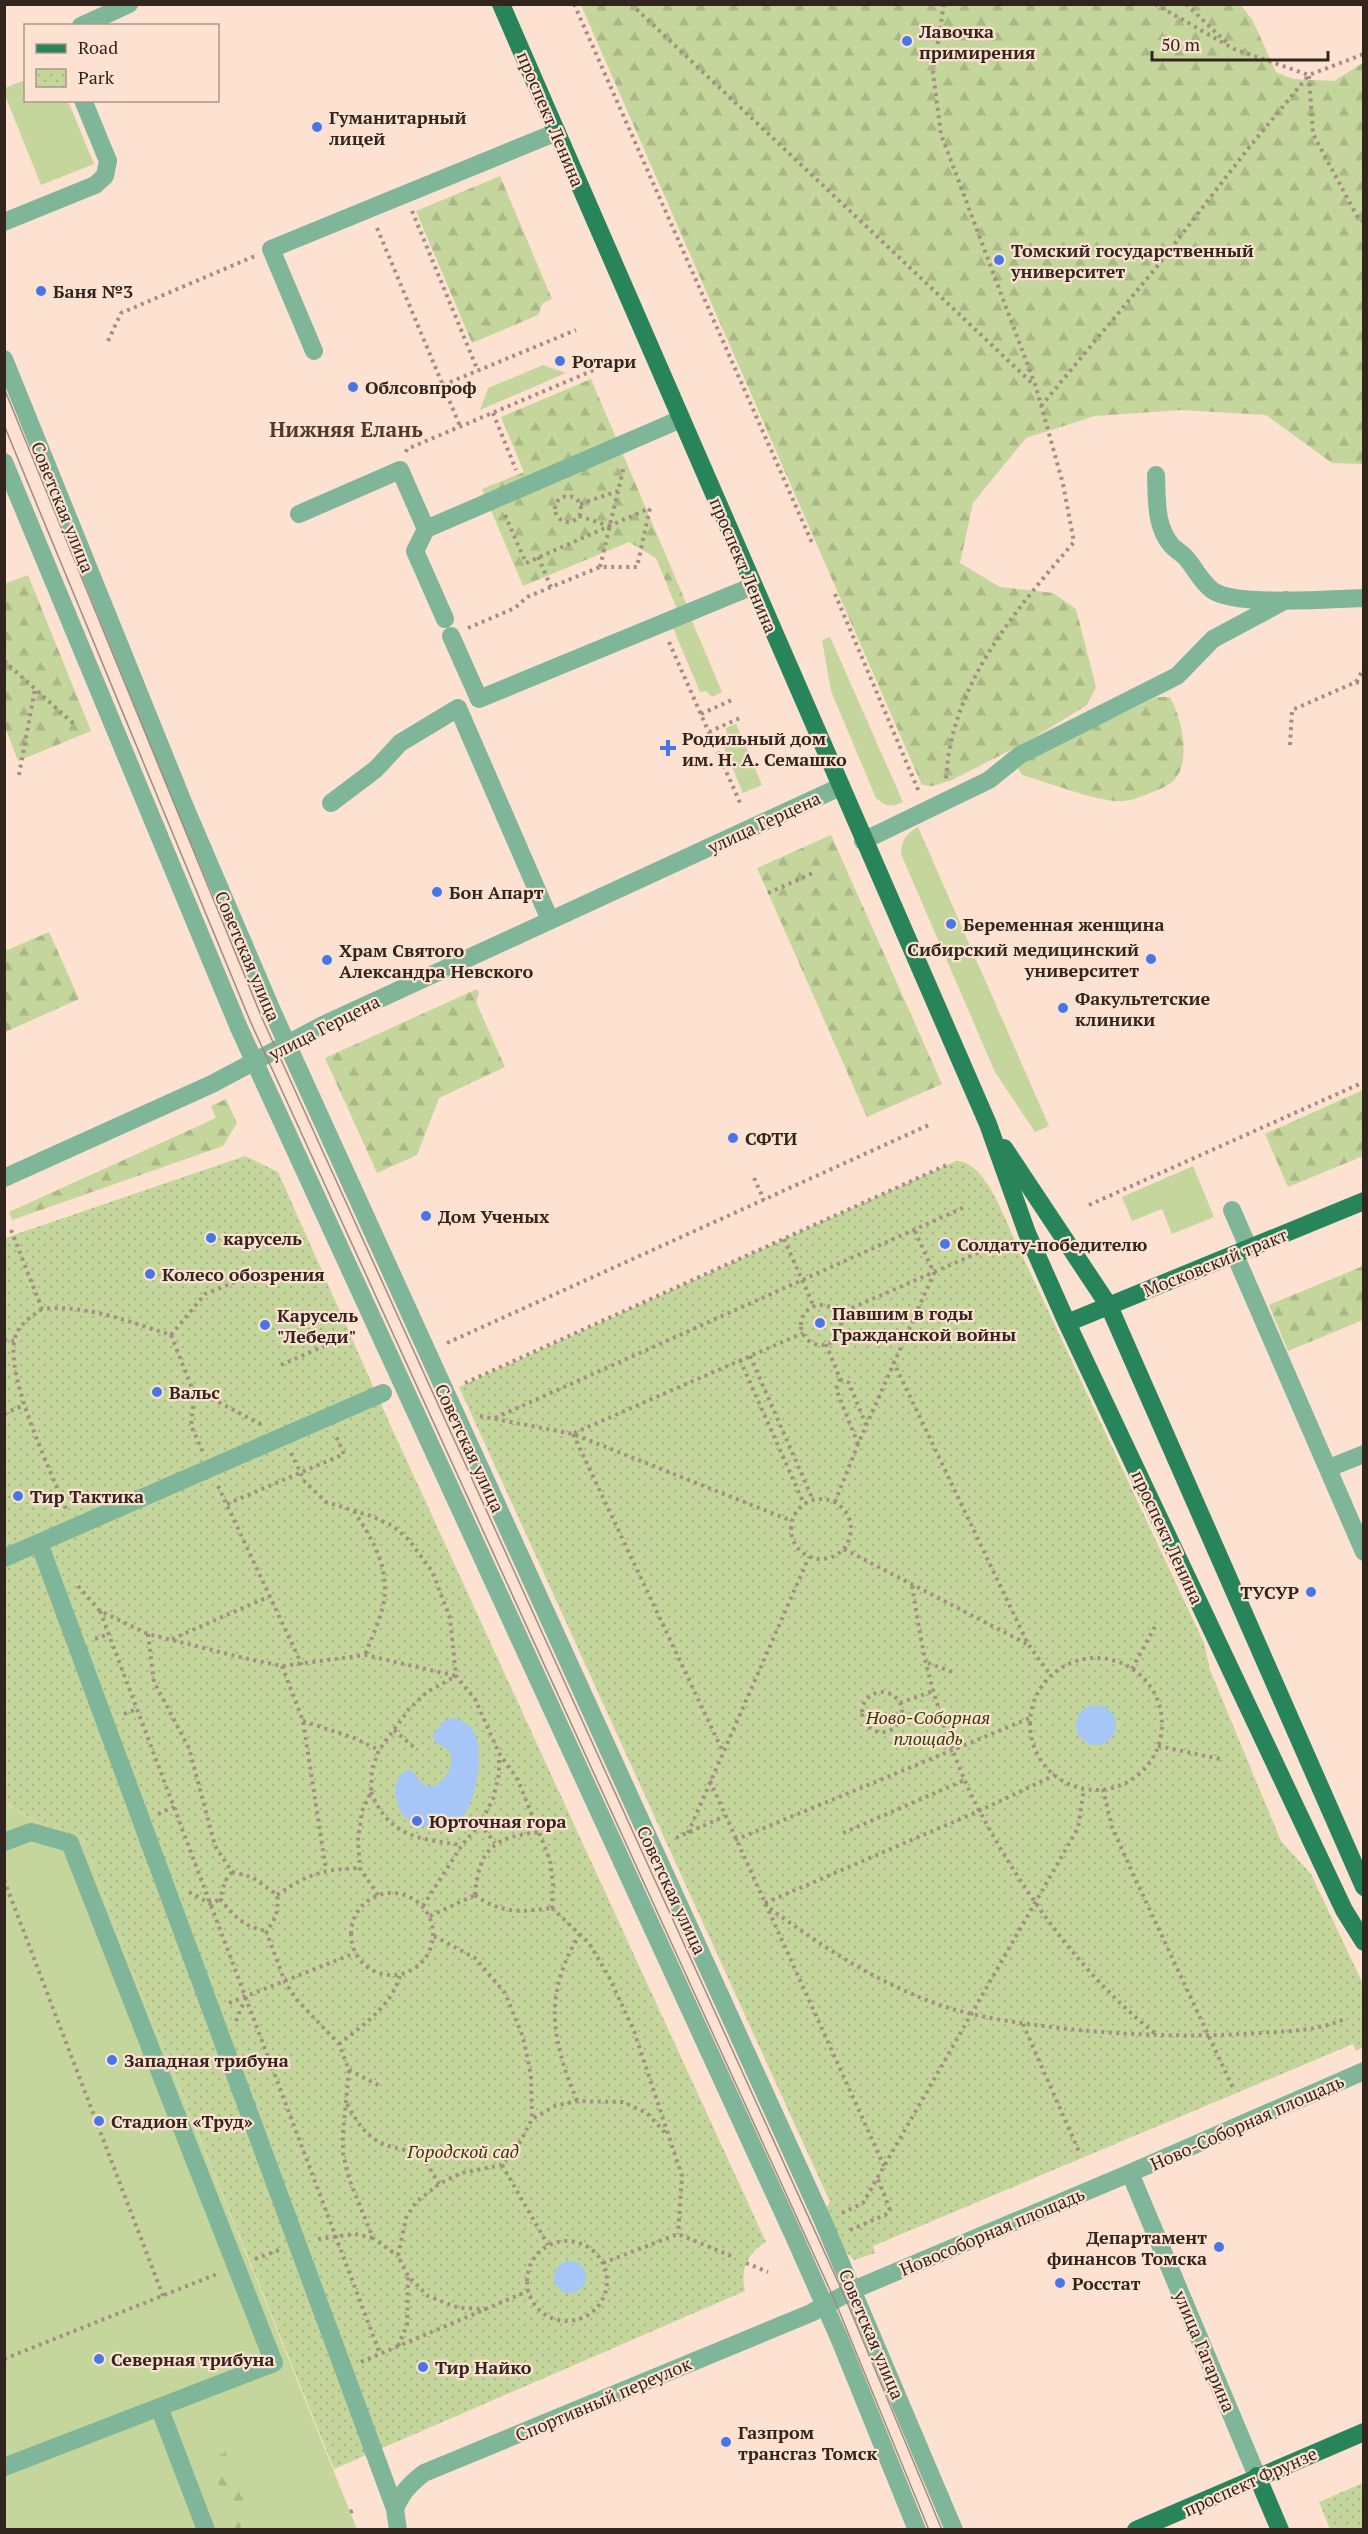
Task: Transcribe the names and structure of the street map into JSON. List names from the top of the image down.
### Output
{
  "streets": {
    "main road": [
      "проспект Ленина",
      "Московский тракт",
      "улица Гагарина",
      "проспект Фрунзе"
    ],
    "street": [
      "Советская улица",
      "улица Герцена",
      "Ново-Соборная площадь",
      "Новособорная площадь",
      "Спортивный переулок"
    ]
  },
  "crossings": [
    ["проспект Ленина", "улица Герцена"],
    ["проспект Ленина", "Московский тракт"],
    ["Советская улица", "улица Герцена"],
    ["Советская улица", "Новособорная площадь"],
    ["Советская улица", "Спортивный переулок"],
    ["Ново-Соборная площадь", "Новособорная площадь"],
    ["Ново-Соборная площадь", "улица Гагарина"],
    ["Новособорная площадь", "улица Гагарина"],
    ["Новособорная площадь", "Спортивный переулок"],
    ["улица Гагарина", "проспект Фрунзе"]
  ],
  "districts": ["Нижняя Елань"],
  "parks": ["Ново-Соборная площадь", "Городской сад"],
  "places": {
    "other": [
      "Лавочка примирения",
      "Гуманитарный лицей",
      "Томский государственный университет",
      "Баня №3",
      "Ротари",
      "Облсовпроф",
      "Бон Апарт",
      "Беременная женщина",
      "Сибирский медицинский университет",
      "Храм Святого Александра Невского",
      "Факультетские клиники",
      "СФТИ",
      "Дом Ученых",
      "карусель",
      "Солдату-победителю",
      "Колесо обозрения",
      "Павшим в годы Гражданской войны",
      "Карусель \"Лебеди\"",
      "Вальс",
      "Тир Тактика",
      "ТУСУР",
      "Юрточная гора",
      "Западная трибуна",
      "Стадион «Труд»",
      "Департамент финансов Томска",
      "Росстат",
      "Северная трибуна",
      "Тир Найко",
      "Газпром трансгаз Томск"
    ],
    "health": ["Родильный дом им. Н. А. Семашко"]
  },
  "legend": ["Road", "Park"],
  "scale_bar": "50 m"
}
